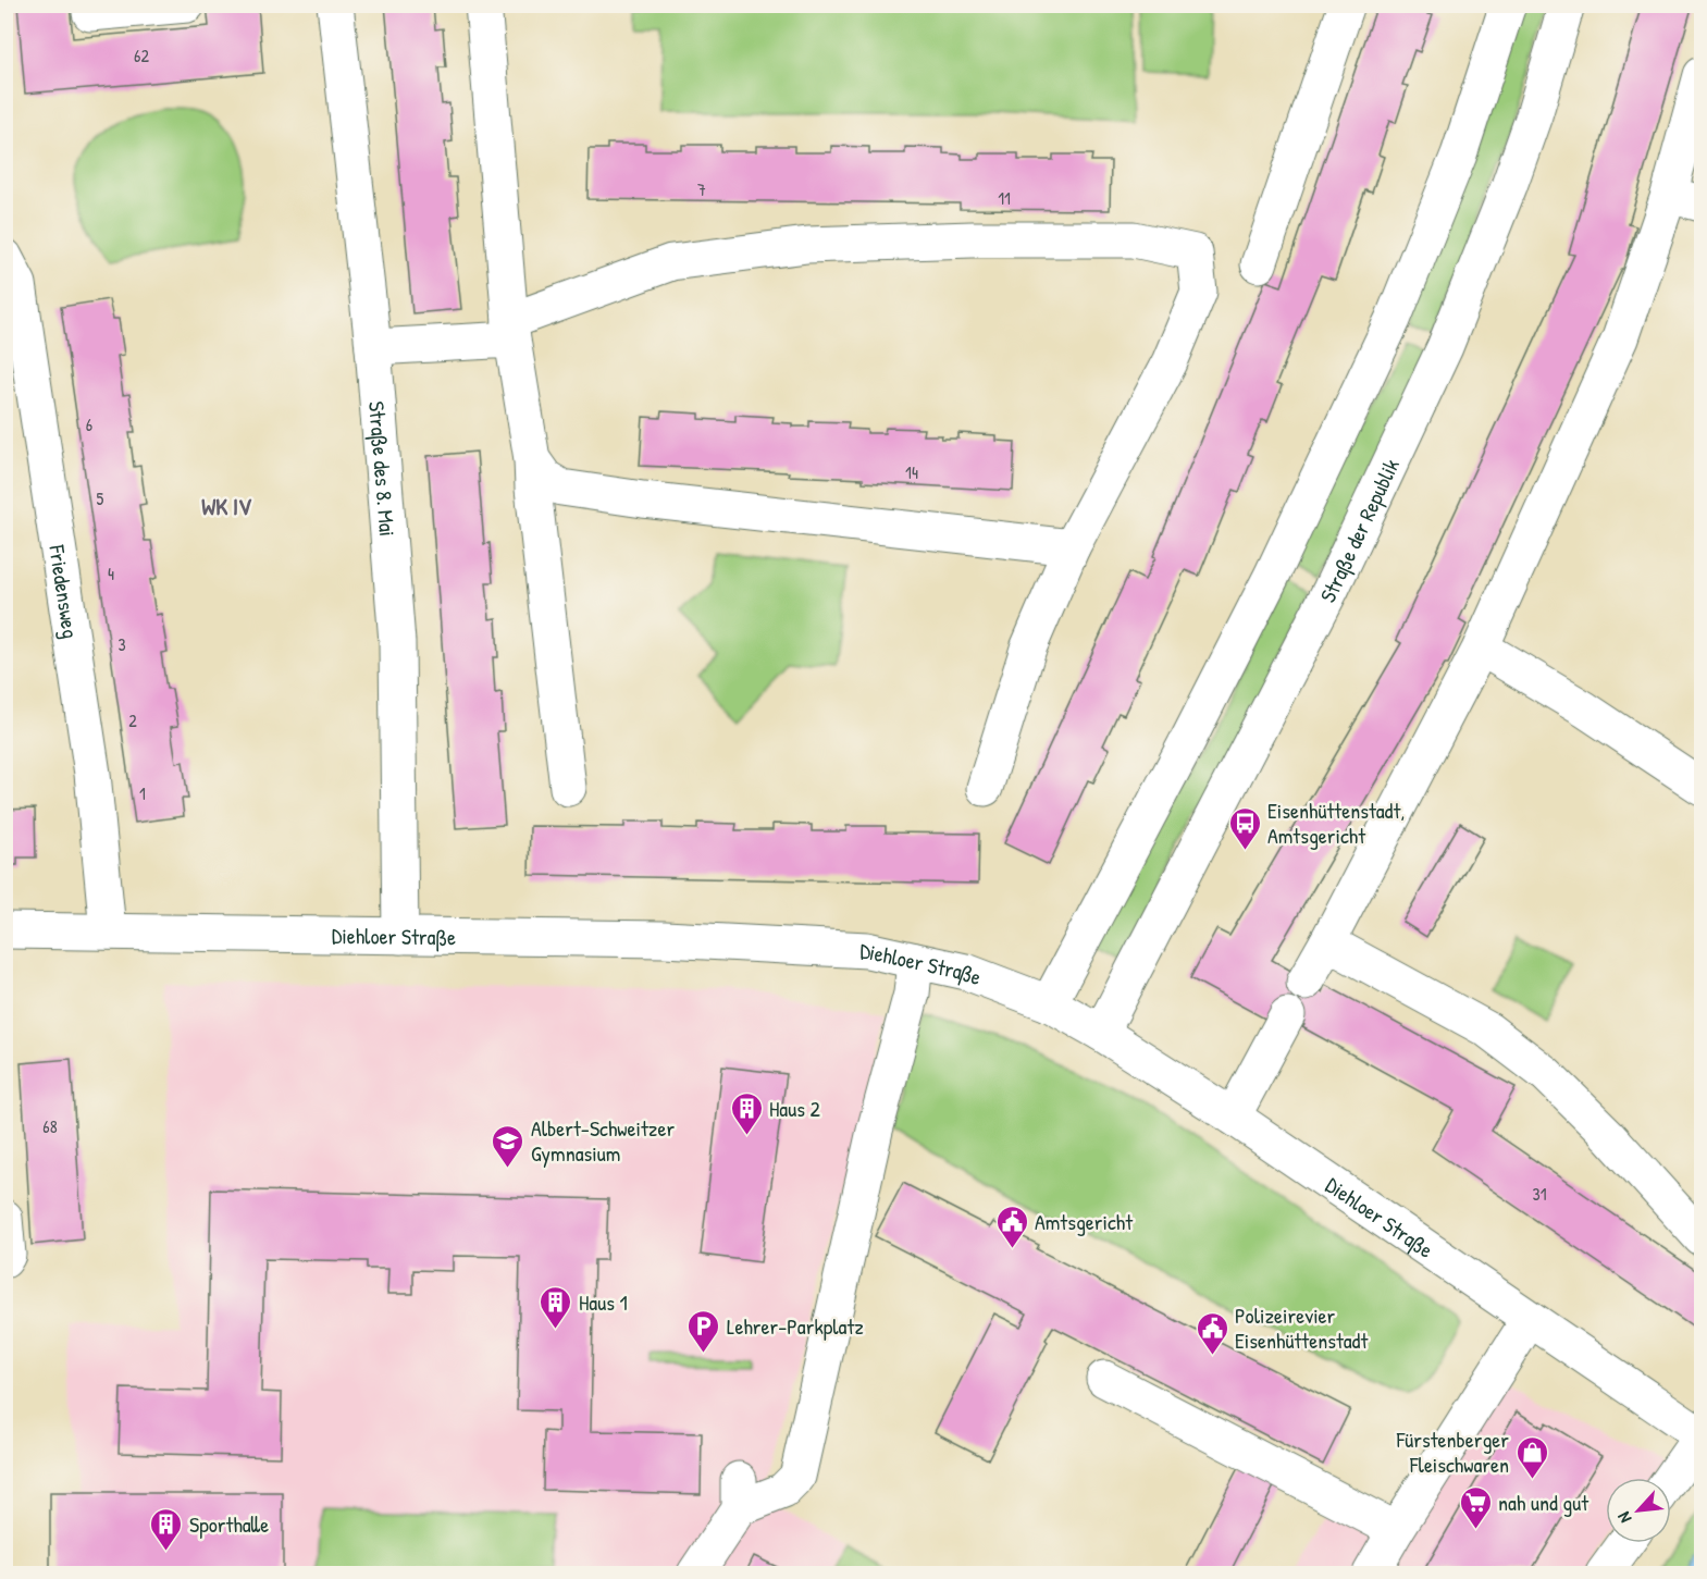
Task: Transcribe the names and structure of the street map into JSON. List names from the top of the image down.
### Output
{
  "streets": {
    "street": [
      "Straße des 8. Mai",
      "Straße der Republik",
      "Friedensweg",
      "Diehloer Straße"
    ]
  },
  "crossings": [
    ["Straße des 8. Mai", "Diehloer Straße"],
    ["Straße der Republik", "Diehloer Straße"],
    ["Friedensweg", "Diehloer Straße"]
  ],
  "districts": ["WK IV"],
  "places": {
    "bus stop": ["Eisenhüttenstadt, Amtsgericht"],
    "building": ["Haus 2", "Haus 1", "Sporthalle"],
    "school or university": ["Albert-Schweitzer Gymnasium"],
    "public building": ["Amtsgericht", "Polizeirevier Eisenhüttenstadt"],
    "parking": ["Lehrer-Parkplatz"],
    "shop": ["Fürstenberger Fleischwaren"],
    "supermarket": ["nah und gut"]
  },
  "house_numbers": [
    "62",
    "7",
    "11",
    "6",
    "14",
    "5",
    "4",
    "3",
    "2",
    "1",
    "68",
    "31"
  ],
  "north": "bottom left"
}
